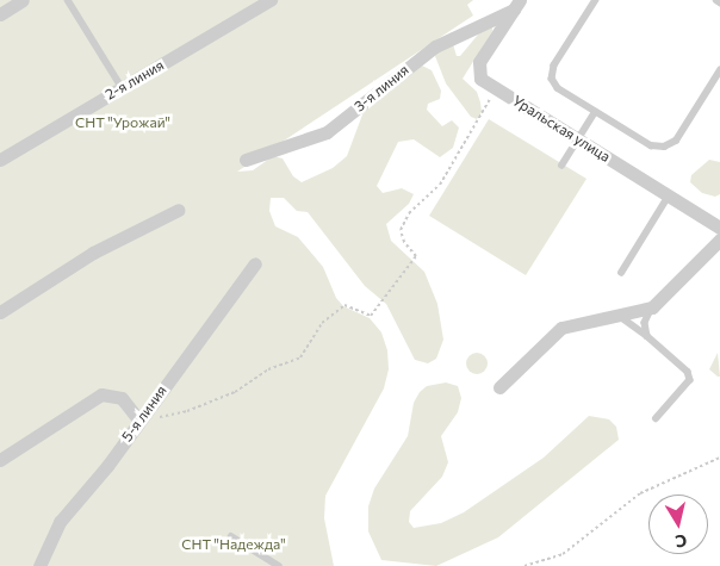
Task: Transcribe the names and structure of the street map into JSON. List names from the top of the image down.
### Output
{
  "streets": {
    "street": [
      "2-я линия",
      "3-я линия",
      "Уральская улица",
      "5-я линия"
    ]
  },
  "crossings": [
    ["3-я линия", "Уральская улица"]
  ],
  "parks": ["СНТ \"Урожай\"", "СНТ \"Надежда\""],
  "north": "bottom"
}
